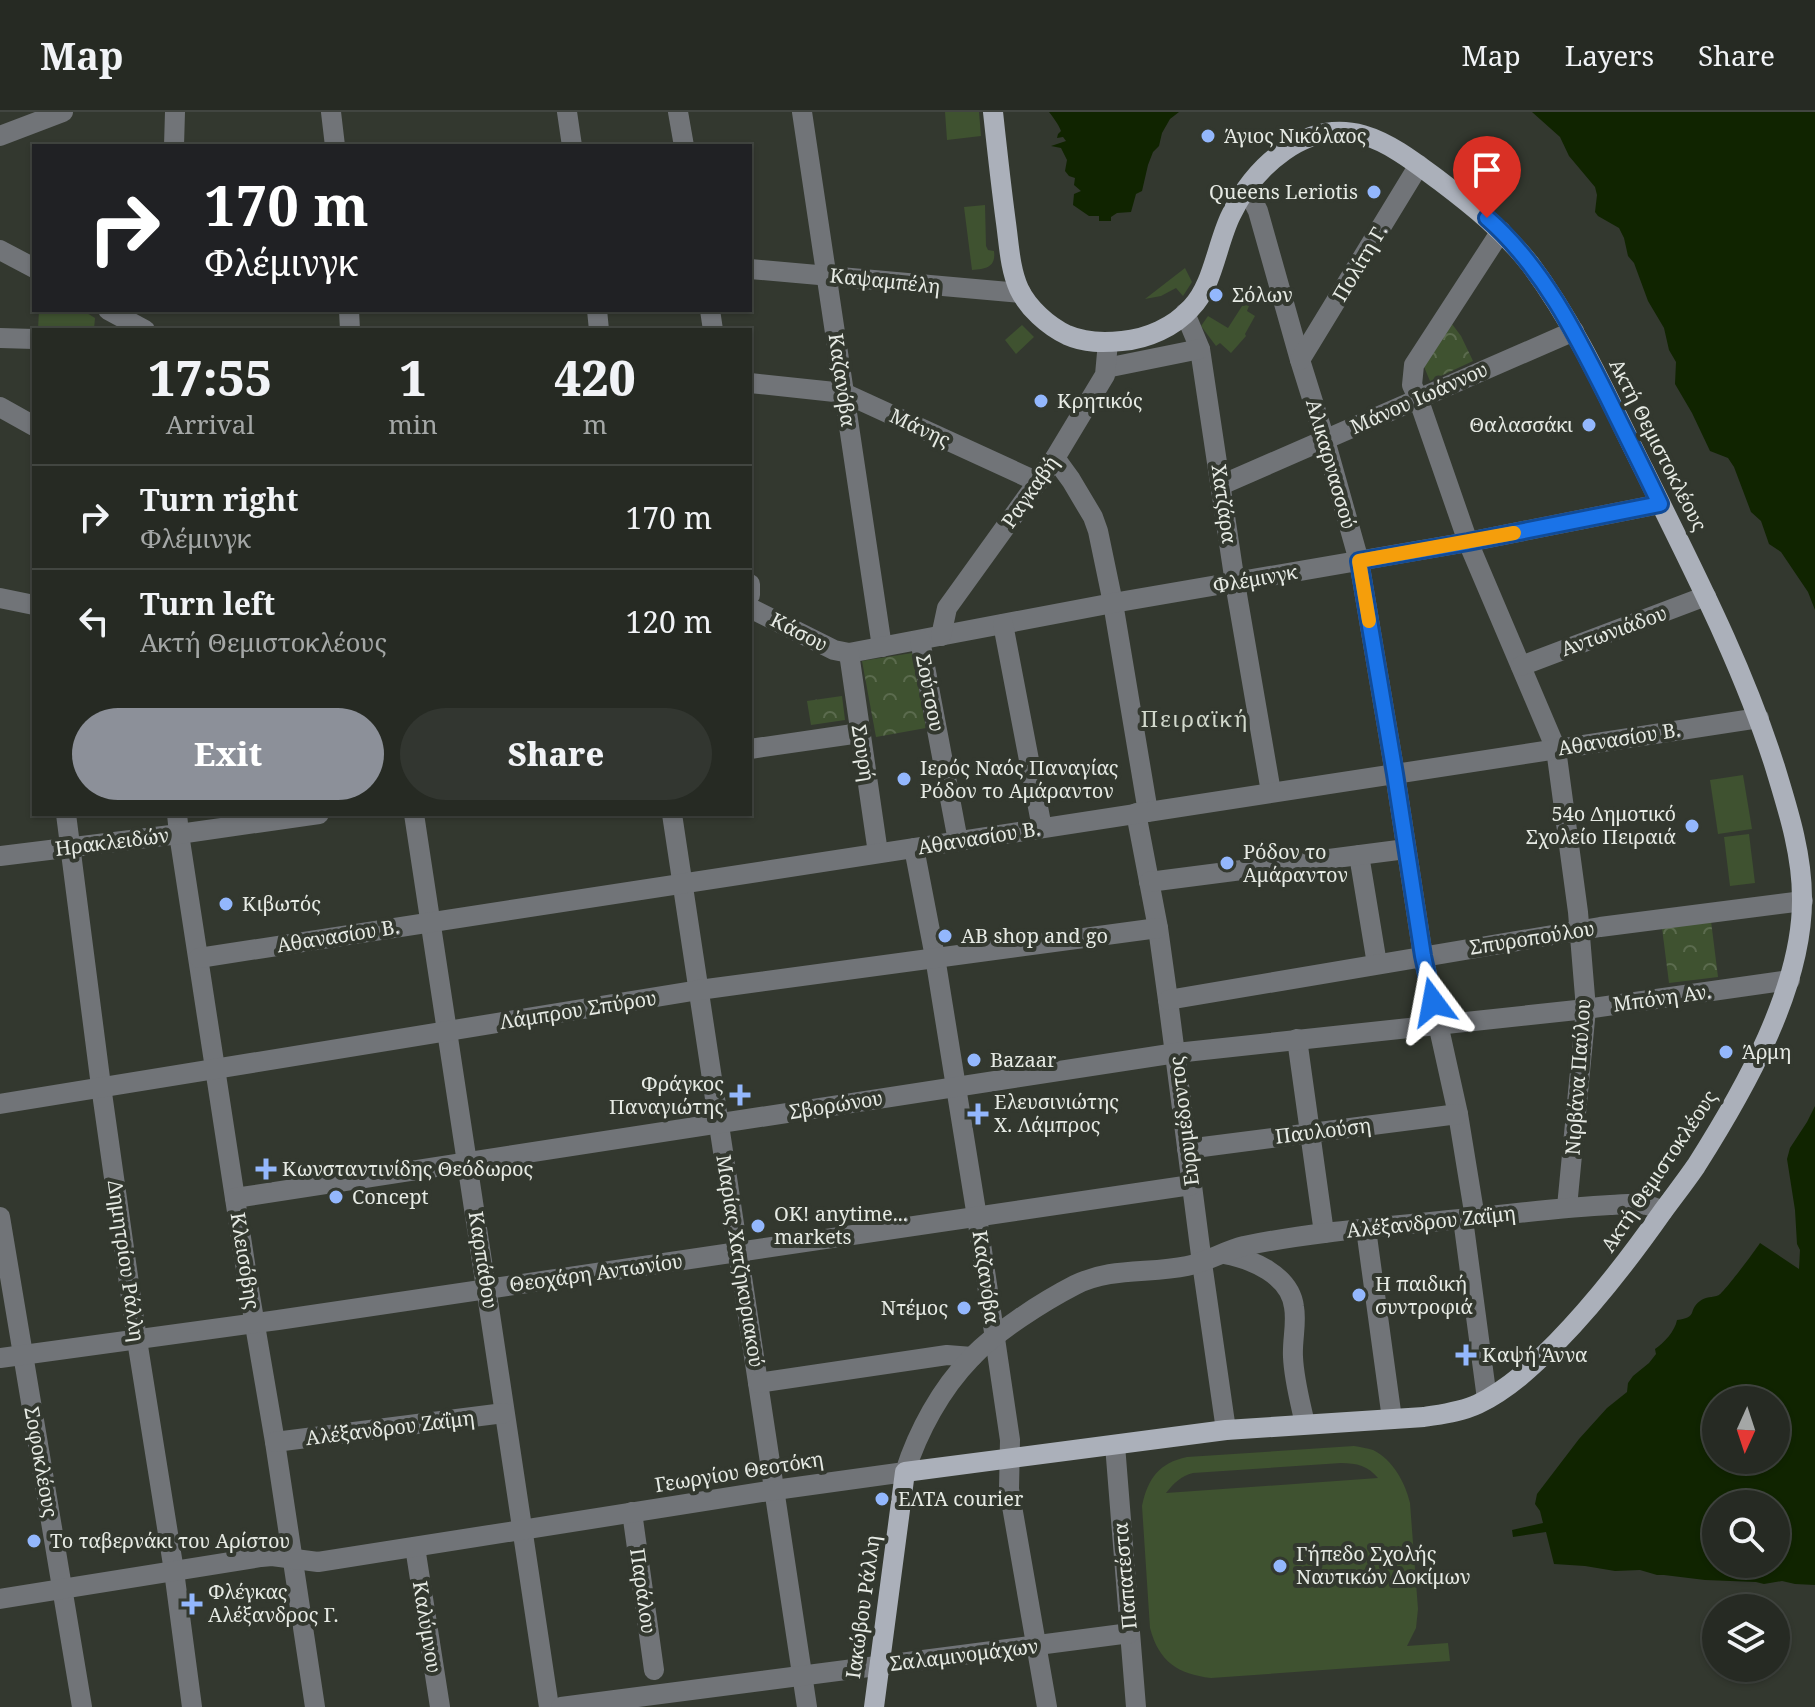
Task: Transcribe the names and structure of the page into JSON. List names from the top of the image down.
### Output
{
  "streets": {
    "main road": ["Ακτή Θεμιστοκλέους", "Γεωργίου Θεοτόκη", "Ιακώβου Ράλλη"],
    "street": [
      "Πολίτη Γ.",
      "Καψαμπέλη",
      "Καζανόβα",
      "Μάνου Ιωάννου",
      "Μάνης",
      "Αλικαρνασσού",
      "Ραγκαβή",
      "Χατζάρα",
      "Φλέμινγκ",
      "Αντωνιάδου",
      "Κάσου",
      "Σούτσου",
      "Αθανασίου Β.",
      "Σουρή",
      "Ηρακλειδών",
      "Σπυροπούλου",
      "Μπόνη Αν.",
      "Λάμπρου Σπύρου",
      "Νιρβάνα Παύλου",
      "Σβορώνου",
      "Ευρυμέδοντος",
      "Παυλούση",
      "Αλέξανδρου Ζαΐμη",
      "Καρπάθου",
      "Δημητρίου Ράλλη",
      "Κλεισόβης",
      "Μαρίας Χατζηκυριακού",
      "Θεοχάρη Αντωνίου",
      "Σοφοκλέους",
      "Παπατέστα",
      "Παράλου",
      "Καλύμνου",
      "Σαλαμινομάχων"
    ]
  },
  "crossings": [
    ["Πολίτη Γ.", "Ακτή Θεμιστοκλέους"],
    ["Πολίτη Γ.", "Αλικαρνασσού"],
    ["Καψαμπέλη", "Καζανόβα"],
    ["Καψαμπέλη", "Ακτή Θεμιστοκλέους"],
    ["Καζανόβα", "Μάνης"],
    ["Καζανόβα", "Φλέμινγκ"],
    ["Καζανόβα", "Αθανασίου Β."],
    ["Καζανόβα", "Λάμπρου Σπύρου"],
    ["Καζανόβα", "Σβορώνου"],
    ["Καζανόβα", "Θεοχάρη Αντωνίου"],
    ["Καζανόβα", "Γεωργίου Θεοτόκη"],
    ["Καζανόβα", "Ιακώβου Ράλλη"],
    ["Καζανόβα", "Σαλαμινομάχων"],
    ["Μάνου Ιωάννου", "Ακτή Θεμιστοκλέους"],
    ["Μάνου Ιωάννου", "Αλικαρνασσού"],
    ["Μάνου Ιωάννου", "Χατζάρα"],
    ["Μάνου Ιωάννου", "Νιρβάνα Παύλου"],
    ["Μάνης", "Ραγκαβή"],
    ["Ακτή Θεμιστοκλέους", "Αλικαρνασσού"],
    ["Ακτή Θεμιστοκλέους", "Ραγκαβή"],
    ["Ακτή Θεμιστοκλέους", "Χατζάρα"],
    ["Ακτή Θεμιστοκλέους", "Φλέμινγκ"],
    ["Ακτή Θεμιστοκλέους", "Αντωνιάδου"],
    ["Ακτή Θεμιστοκλέους", "Αθανασίου Β."],
    ["Ακτή Θεμιστοκλέους", "Σπυροπούλου"],
    ["Ακτή Θεμιστοκλέους", "Μπόνη Αν."],
    ["Ακτή Θεμιστοκλέους", "Νιρβάνα Παύλου"],
    ["Ακτή Θεμιστοκλέους", "Αλέξανδρου Ζαΐμη"],
    ["Ακτή Θεμιστοκλέους", "Γεωργίου Θεοτόκη"],
    ["Αλικαρνασσού", "Φλέμινγκ"],
    ["Αλικαρνασσού", "Αθανασίου Β."],
    ["Αλικαρνασσού", "Σπυροπούλου"],
    ["Αλικαρνασσού", "Μπόνη Αν."],
    ["Αλικαρνασσού", "Σβορώνου"],
    ["Αλικαρνασσού", "Παυλούση"],
    ["Αλικαρνασσού", "Αλέξανδρου Ζαΐμη"],
    ["Αλικαρνασσού", "Γεωργίου Θεοτόκη"],
    ["Ραγκαβή", "Φλέμινγκ"],
    ["Ραγκαβή", "Ευρυμέδοντος"],
    ["Χατζάρα", "Φλέμινγκ"],
    ["Χατζάρα", "Αθανασίου Β."],
    ["Φλέμινγκ", "Κάσου"],
    ["Φλέμινγκ", "Σούτσου"],
    ["Φλέμινγκ", "Σουρή"],
    ["Φλέμινγκ", "Νιρβάνα Παύλου"],
    ["Φλέμινγκ", "Ευρυμέδοντος"],
    ["Αντωνιάδου", "Νιρβάνα Παύλου"],
    ["Κάσου", "Σουρή"],
    ["Σούτσου", "Αθανασίου Β."],
    ["Αθανασίου Β.", "Σουρή"],
    ["Αθανασίου Β.", "Νιρβάνα Παύλου"],
    ["Αθανασίου Β.", "Ευρυμέδοντος"],
    ["Αθανασίου Β.", "Καρπάθου"],
    ["Αθανασίου Β.", "Κλεισόβης"],
    ["Αθανασίου Β.", "Μαρίας Χατζηκυριακού"],
    ["Ηρακλειδών", "Δημητρίου Ράλλη"],
    ["Ηρακλειδών", "Κλεισόβης"],
    ["Σπυροπούλου", "Νιρβάνα Παύλου"],
    ["Σπυροπούλου", "Ευρυμέδοντος"],
    ["Μπόνη Αν.", "Νιρβάνα Παύλου"],
    ["Μπόνη Αν.", "Σβορώνου"],
    ["Λάμπρου Σπύρου", "Ευρυμέδοντος"],
    ["Λάμπρου Σπύρου", "Καρπάθου"],
    ["Λάμπρου Σπύρου", "Δημητρίου Ράλλη"],
    ["Λάμπρου Σπύρου", "Κλεισόβης"],
    ["Λάμπρου Σπύρου", "Μαρίας Χατζηκυριακού"],
    ["Νιρβάνα Παύλου", "Αλέξανδρου Ζαΐμη"],
    ["Σβορώνου", "Ευρυμέδοντος"],
    ["Σβορώνου", "Καρπάθου"],
    ["Σβορώνου", "Κλεισόβης"],
    ["Σβορώνου", "Μαρίας Χατζηκυριακού"],
    ["Ευρυμέδοντος", "Παυλούση"],
    ["Ευρυμέδοντος", "Αλέξανδρου Ζαΐμη"],
    ["Ευρυμέδοντος", "Θεοχάρη Αντωνίου"],
    ["Ευρυμέδοντος", "Γεωργίου Θεοτόκη"],
    ["Ευρυμέδοντος", "Ιακώβου Ράλλη"],
    ["Αλέξανδρου Ζαΐμη", "Καρπάθου"],
    ["Αλέξανδρου Ζαΐμη", "Κλεισόβης"],
    ["Αλέξανδρου Ζαΐμη", "Ιακώβου Ράλλη"],
    ["Καρπάθου", "Θεοχάρη Αντωνίου"],
    ["Καρπάθου", "Γεωργίου Θεοτόκη"],
    ["Δημητρίου Ράλλη", "Θεοχάρη Αντωνίου"],
    ["Δημητρίου Ράλλη", "Γεωργίου Θεοτόκη"],
    ["Κλεισόβης", "Θεοχάρη Αντωνίου"],
    ["Κλεισόβης", "Γεωργίου Θεοτόκη"],
    ["Μαρίας Χατζηκυριακού", "Θεοχάρη Αντωνίου"],
    ["Μαρίας Χατζηκυριακού", "Γεωργίου Θεοτόκη"],
    ["Μαρίας Χατζηκυριακού", "Σαλαμινομάχων"],
    ["Θεοχάρη Αντωνίου", "Σοφοκλέους"],
    ["Σοφοκλέους", "Γεωργίου Θεοτόκη"],
    ["Γεωργίου Θεοτόκη", "Παπατέστα"],
    ["Γεωργίου Θεοτόκη", "Παράλου"],
    ["Γεωργίου Θεοτόκη", "Ιακώβου Ράλλη"],
    ["Γεωργίου Θεοτόκη", "Καλύμνου"],
    ["Παπατέστα", "Σαλαμινομάχων"],
    ["Ιακώβου Ράλλη", "Σαλαμινομάχων"]
  ],
  "districts": ["Πειραϊκή"],
  "places": {
    "other": [
      "Άγιος Νικόλαος",
      "Queens Leriotis",
      "Σόλων",
      "Κρητικός",
      "Θαλασσάκι",
      "Ιερός Ναός Παναγίας Ρόδον το Αμάραντον",
      "54ο Δημοτικό Σχολείο Πειραιά",
      "Ρόδον το Αμάραντον",
      "Κιβωτός",
      "AB shop and go",
      "Άρμη",
      "Bazaar",
      "Concept",
      "OK! anytime... markets",
      "Η παιδική συντροφιά",
      "Ντέμος",
      "ΕΛΤΑ courier",
      "Το ταβερνάκι του Αρίστου",
      "Γήπεδο Σχολής Ναυτικών Δοκίμων"
    ],
    "health": [
      "Φράγκος Παναγιώτης",
      "Ελευσινιώτης Χ. Λάμπρος",
      "Κωνσταντινίδης Θεόδωρος",
      "Καψή Άννα",
      "Φλέγκας Αλέξανδρος Γ."
    ]
  },
  "north": "bottom",
  "page": {
    "header": "Map",
    "nav": ["Map", "Layers", "Share"],
    "turn": ["170 m", "Φλέμινγκ"],
    "eta": [
      "17:55",
      "Arrival",
      "1",
      "min",
      "420",
      "m"
    ],
    "list": [
      {
        "name": "Turn right",
        "note": "Φλέμινγκ",
        "value": "170 m"
      },
      {
        "name": "Turn left",
        "note": "Ακτή Θεμιστοκλέους",
        "value": "120 m"
      }
    ],
    "buttons": ["Exit", "Share"]
  }
}
